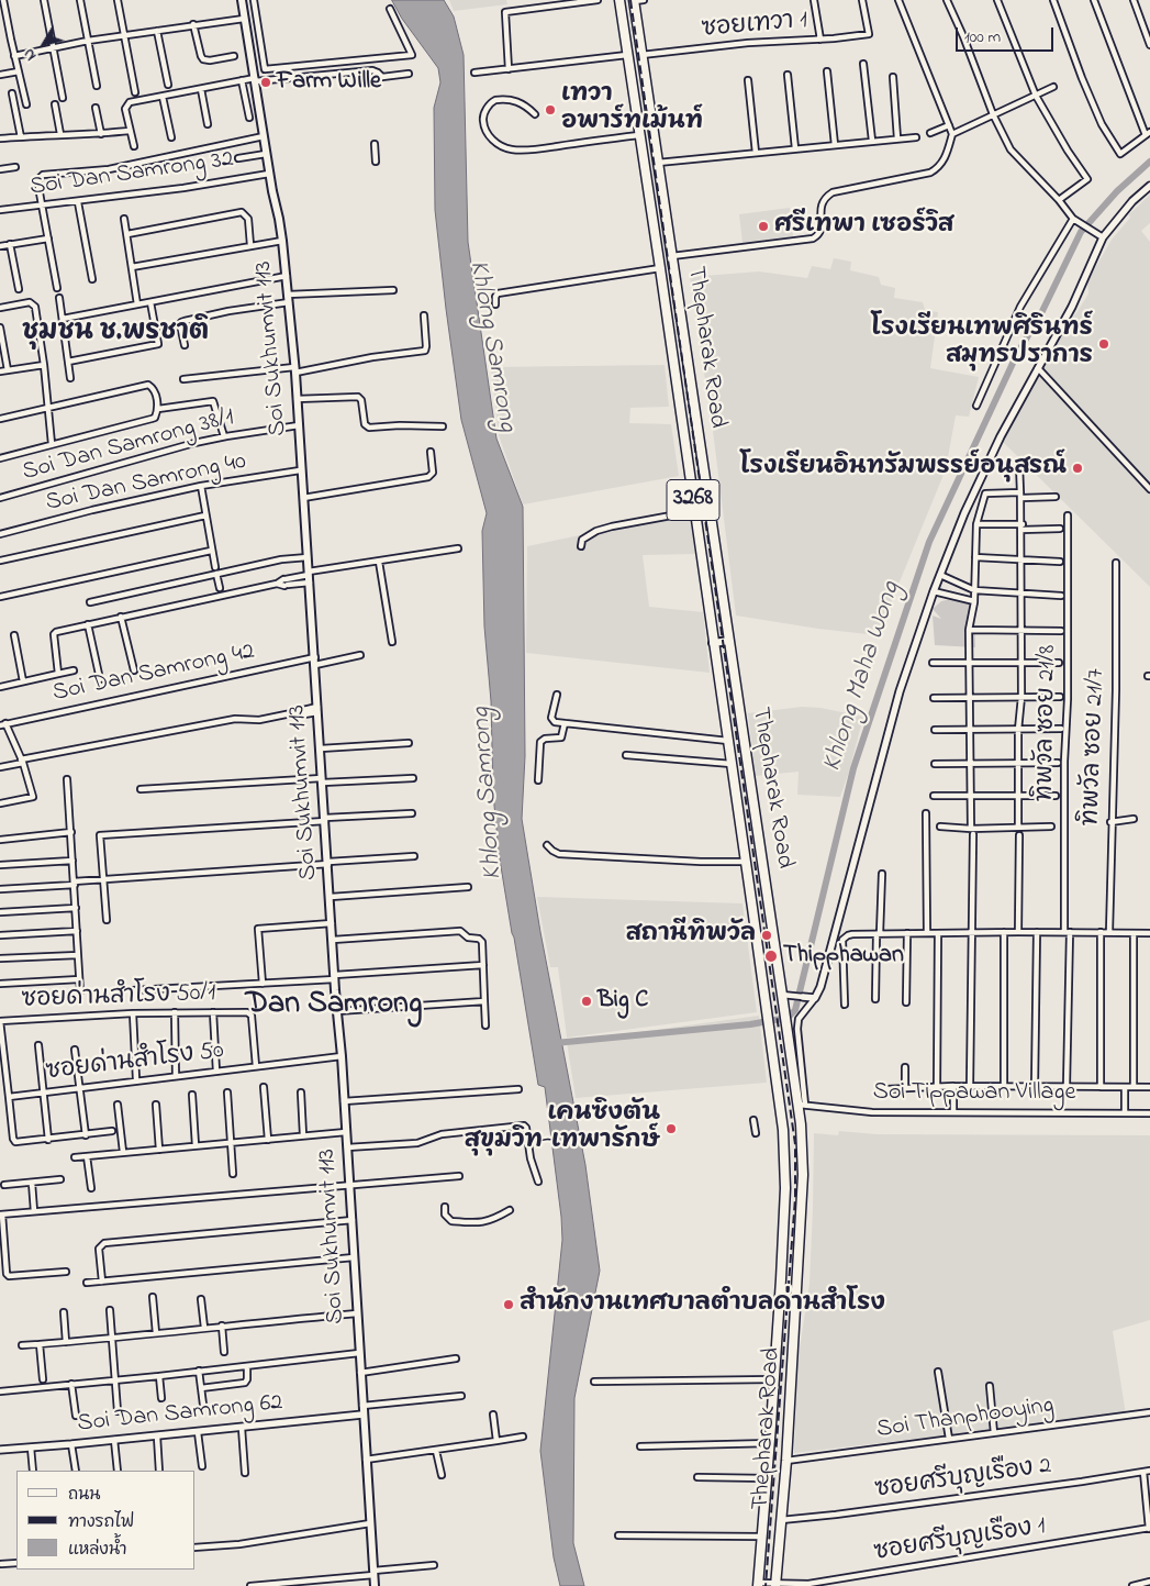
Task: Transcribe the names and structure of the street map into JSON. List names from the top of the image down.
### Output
{
  "streets": {
    "main road": ["Thepharak Road", "Soi Sukhumvit 113", "3268"],
    "street": [
      "ซอยเทวา 1",
      "Soi Dan Samrong 32",
      "Soi Dan Samrong 38/1",
      "Soi Dan Samrong 40",
      "Soi Dan Samrong 42",
      "ทิพวัล ซอย 21/8",
      "ทิพวัล ซอย 21/7",
      "ซอยด่านสำโรง 50/1",
      "ซอยด่านสำโรง 50",
      "Soi Tippawan Village",
      "Soi Dan Samrong 62",
      "Soi Thanphooying",
      "ซอยศรีบุญเรือง 2",
      "ซอยศรีบุญเรือง 1"
    ]
  },
  "crossings": [
    ["ซอยเทวา 1", "Thepharak Road"],
    ["Soi Dan Samrong 32", "Soi Sukhumvit 113"],
    ["Thepharak Road", "Soi Tippawan Village"],
    ["Thepharak Road", "Soi Thanphooying"],
    ["Thepharak Road", "ซอยศรีบุญเรือง 2"],
    ["Thepharak Road", "ซอยศรีบุญเรือง 1"],
    ["Soi Sukhumvit 113", "Soi Dan Samrong 38/1"],
    ["Soi Sukhumvit 113", "Soi Dan Samrong 40"],
    ["Soi Sukhumvit 113", "Soi Dan Samrong 42"],
    ["Soi Sukhumvit 113", "ซอยด่านสำโรง 50"],
    ["Soi Sukhumvit 113", "Soi Dan Samrong 62"],
    ["ซอยด่านสำโรง 50/1", "ซอยด่านสำโรง 50"]
  ],
  "districts": ["ชุมชน ช.พรชาติ", "Dan Samrong"],
  "water": ["Khlong Samrong", "Khlong Maha Wong"],
  "places": [
    "Farm Wille",
    "เทวา อพาร์ทเม้นท์",
    "ศรีเทพา เซอร์วิส",
    "โรงเรียนเทพศิรินทร์ สมุทรปราการ",
    "โรงเรียนอินทรัมพรรย์อนุสรณ์",
    "สถานีทิพวัล",
    "Thipphawan",
    "Big C",
    "เคนซิงตัน สุขุมวิท-เทพารักษ์",
    "สำนักงานเทศบาลตำบลด่านสำโรง"
  ],
  "legend": ["ถนน", "ทางรถไฟ", "แหล่งน้ำ"],
  "scale_bar": "100 m",
  "north": "bottom left"
}
